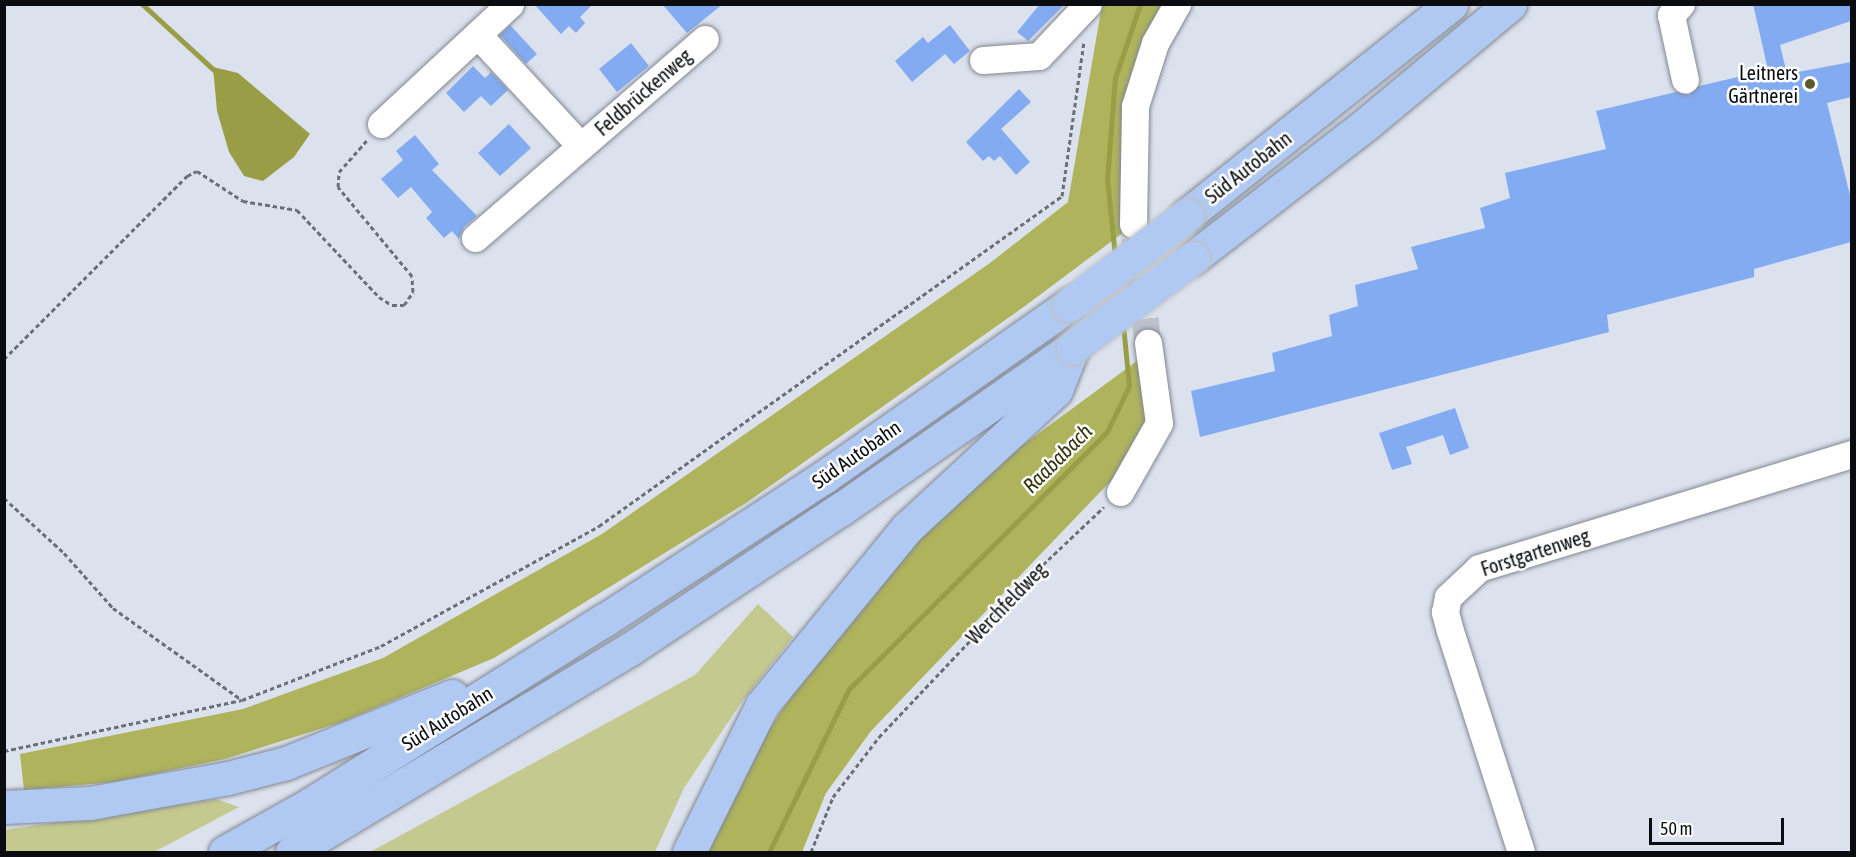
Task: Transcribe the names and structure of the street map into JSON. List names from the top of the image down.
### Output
{
  "streets": {
    "highway": ["Süd Autobahn"],
    "street": ["Feldbrückenweg", "Forstgartenweg"],
    "path": ["Werchfeldweg"]
  },
  "water": ["Raababach"],
  "places": ["Leitners Gärtnerei"],
  "scale_bar": "50 m"
}
